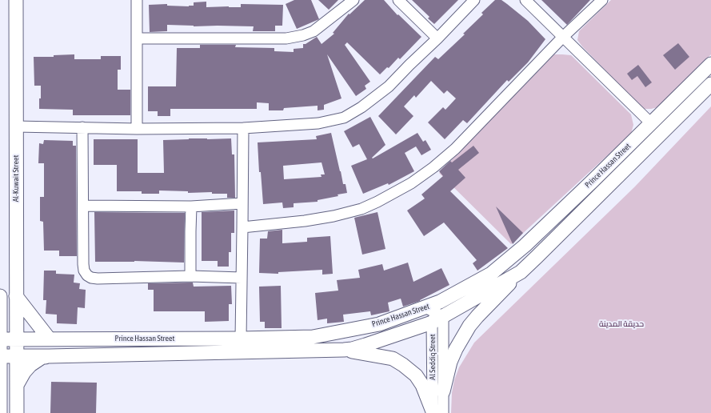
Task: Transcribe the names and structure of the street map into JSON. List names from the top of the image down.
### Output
{
  "streets": {
    "main road": ["Prince Hassan Street", "Al-Kuwait Street"],
    "street": ["Al Seddiq Street"]
  },
  "crossings": [
    ["Prince Hassan Street", "Al-Kuwait Street"],
    ["Prince Hassan Street", "Al Seddiq Street"]
  ],
  "parks": ["حديقة المدينة"]
}
